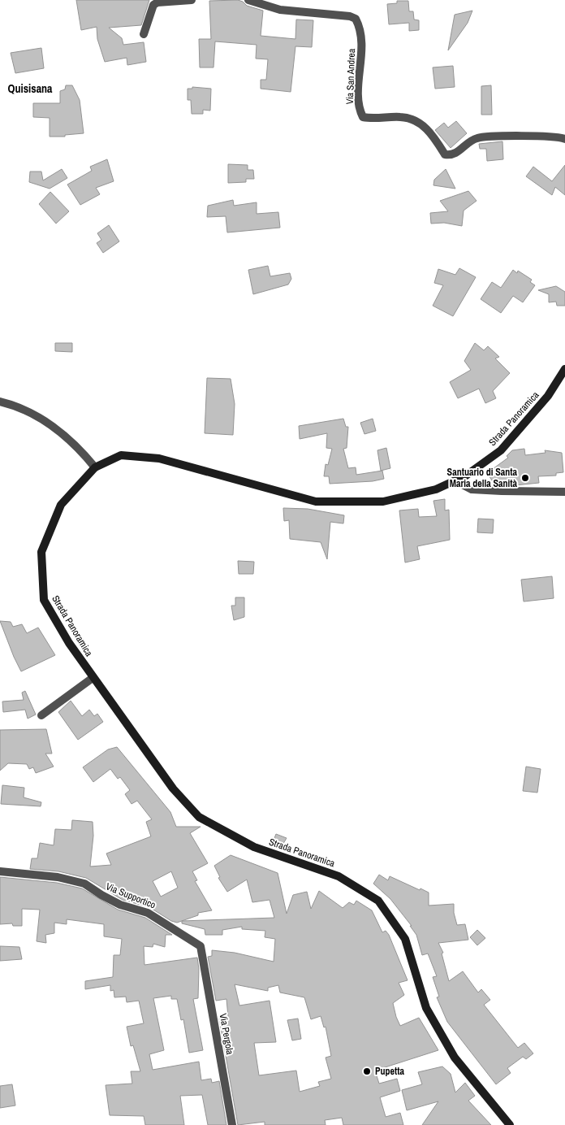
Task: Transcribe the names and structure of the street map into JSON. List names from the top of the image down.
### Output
{
  "streets": {
    "main road": ["Strada Panoramica"],
    "street": ["Via San Andrea", "Via Supportico", "Via Pergola"]
  },
  "crossings": [
    ["Via Supportico", "Via Pergola"]
  ],
  "districts": ["Quisisana"],
  "places": ["Santuario di Santa Maria della Sanità", "Pupetta"]
}
